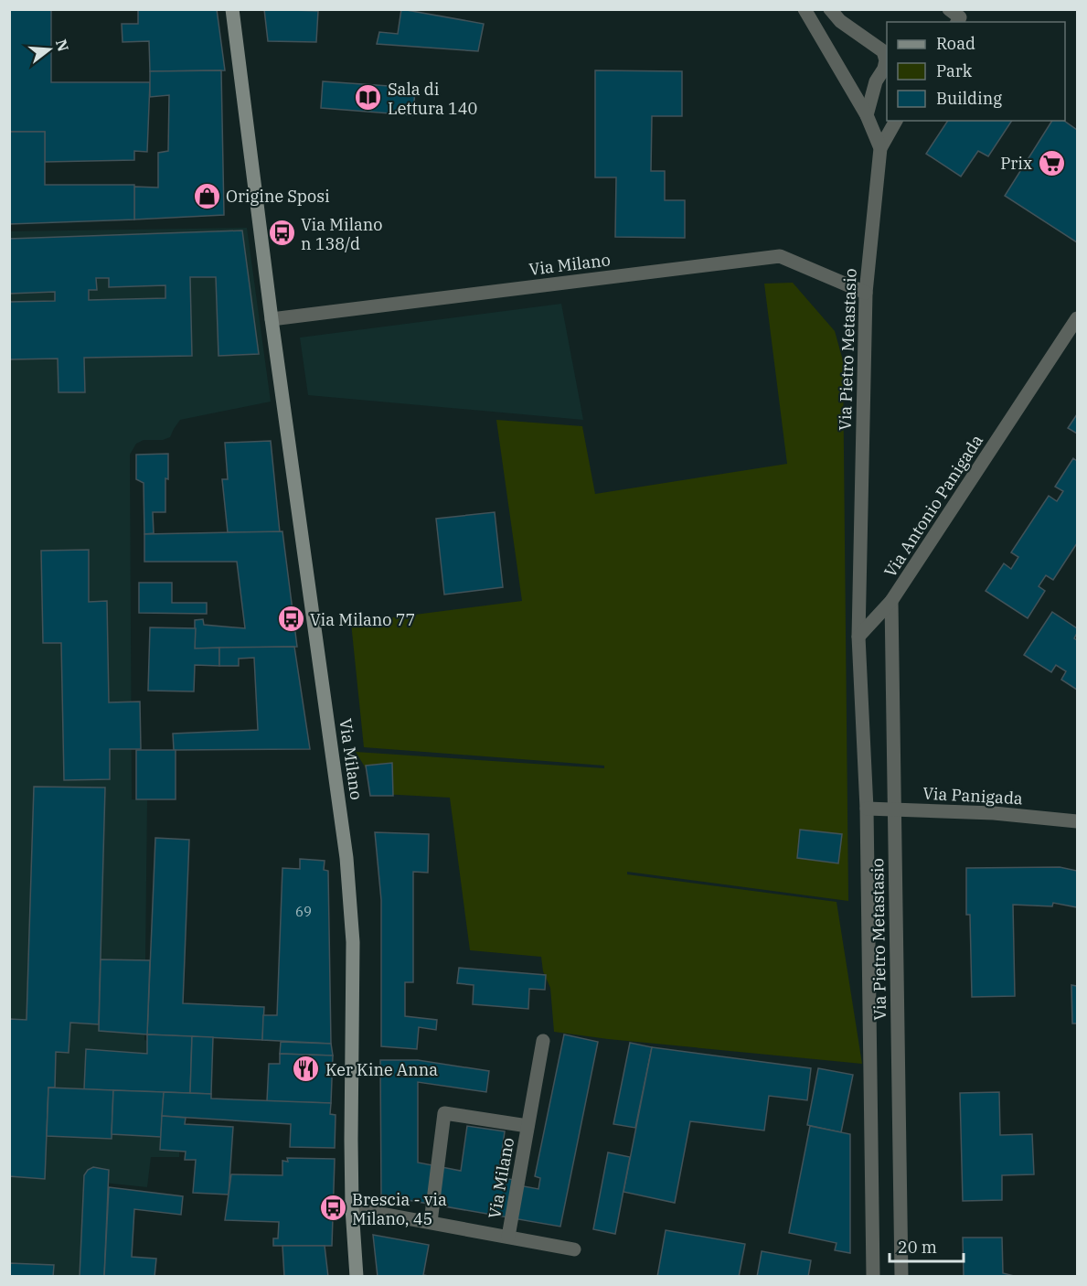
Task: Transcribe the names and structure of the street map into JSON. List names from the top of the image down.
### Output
{
  "streets": {
    "main road": ["Via Milano"],
    "street": ["Via Pietro Metastasio", "Via Antonio Panigada", "Via Panigada"]
  },
  "crossings": [
    ["Via Milano", "Via Pietro Metastasio"],
    ["Via Pietro Metastasio", "Via Antonio Panigada"],
    ["Via Pietro Metastasio", "Via Panigada"]
  ],
  "places": {
    "library": ["Sala di Lettura 140"],
    "supermarket": ["Prix"],
    "shop": ["Origine Sposi"],
    "bus stop": ["Via Milano n 138/d", "Via Milano 77", "Brescia - via Milano, 45"],
    "restaurant": ["Ker Kine Anna"]
  },
  "house_numbers": ["69"],
  "legend": ["Road", "Park", "Building"],
  "scale_bar": "20 m",
  "north": "right"
}
